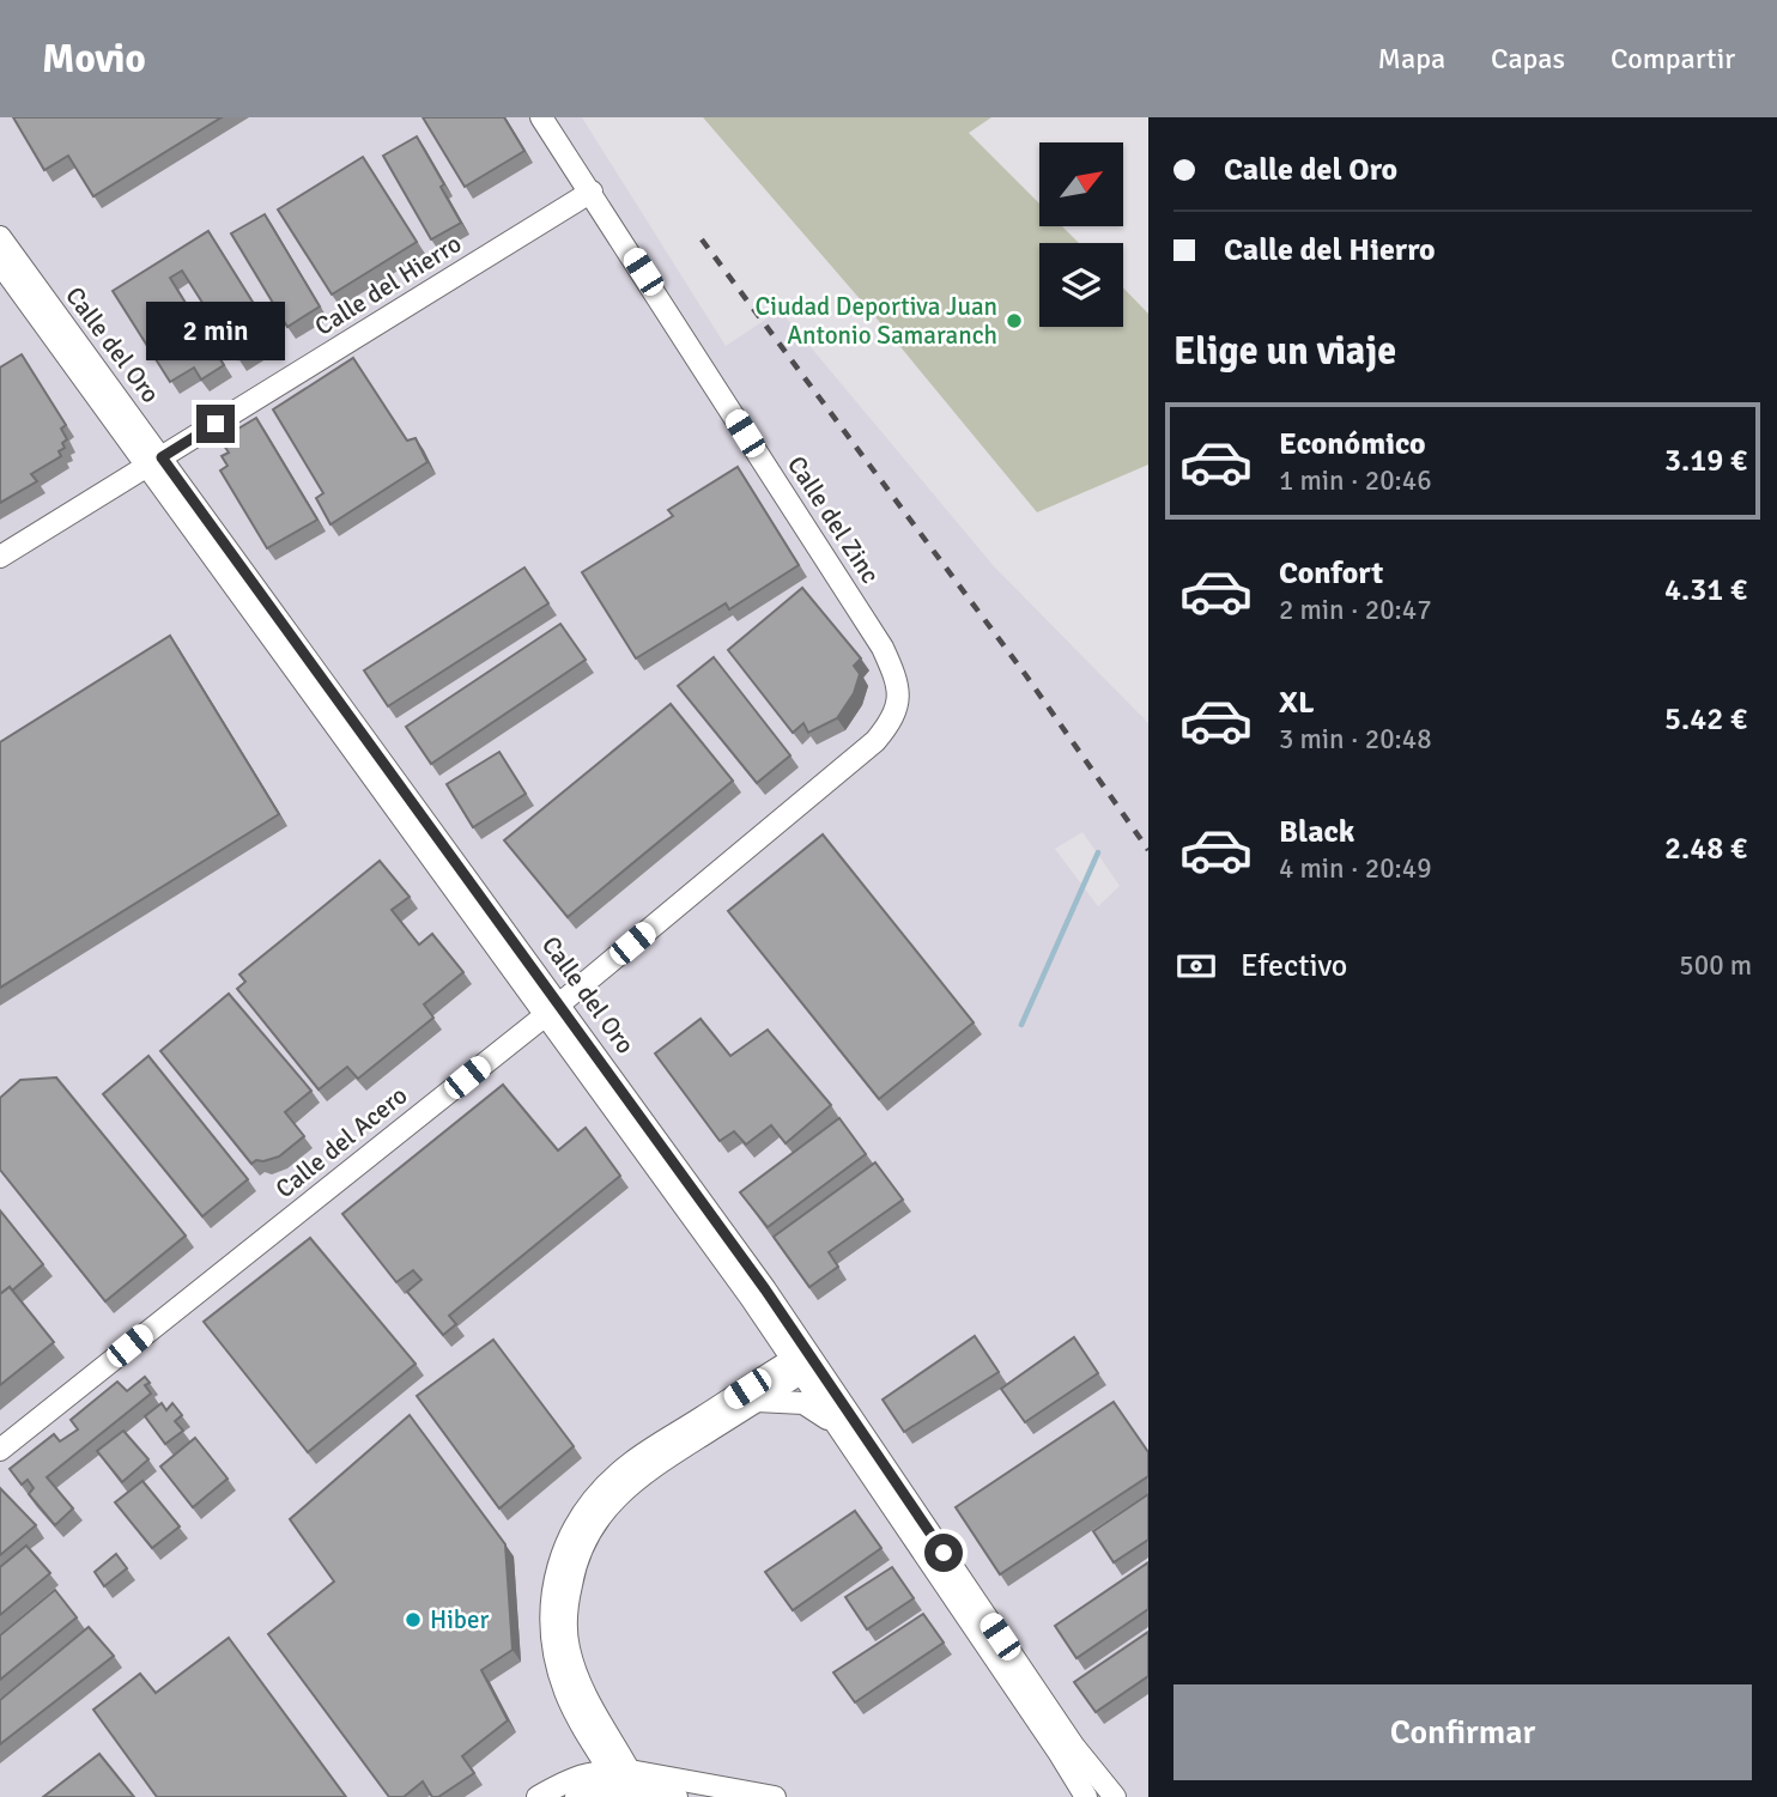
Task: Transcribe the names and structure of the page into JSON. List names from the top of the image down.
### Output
{
  "streets": {
    "street": [
      "Calle del Hierro",
      "Calle del Oro",
      "Calle del Zinc",
      "Calle del Acero"
    ]
  },
  "crossings": [
    ["Calle del Hierro", "Calle del Oro"],
    ["Calle del Hierro", "Calle del Zinc"],
    ["Calle del Oro", "Calle del Acero"],
    ["Calle del Zinc", "Calle del Acero"]
  ],
  "places": ["Ciudad Deportiva Juan Antonio Samaranch", "Hiber"],
  "north": "top right",
  "page": {
    "header": "Movio",
    "nav": ["Mapa", "Capas", "Compartir"],
    "banner": ["Calle del Oro", "Calle del Hierro"],
    "bubble": "2 min",
    "heading": "Elige un viaje",
    "list": [
      {
        "name": "Económico",
        "note": "1 min · 20:46",
        "value": "3.19 €"
      },
      {
        "name": "Confort",
        "note": "2 min · 20:47",
        "value": "4.31 €"
      },
      {
        "name": "XL",
        "note": "3 min · 20:48",
        "value": "5.42 €"
      },
      {
        "name": "Black",
        "note": "4 min · 20:49",
        "value": "2.48 €"
      }
    ],
    "pay": ["Efectivo", "500 m"],
    "buttons": "Confirmar"
  }
}
